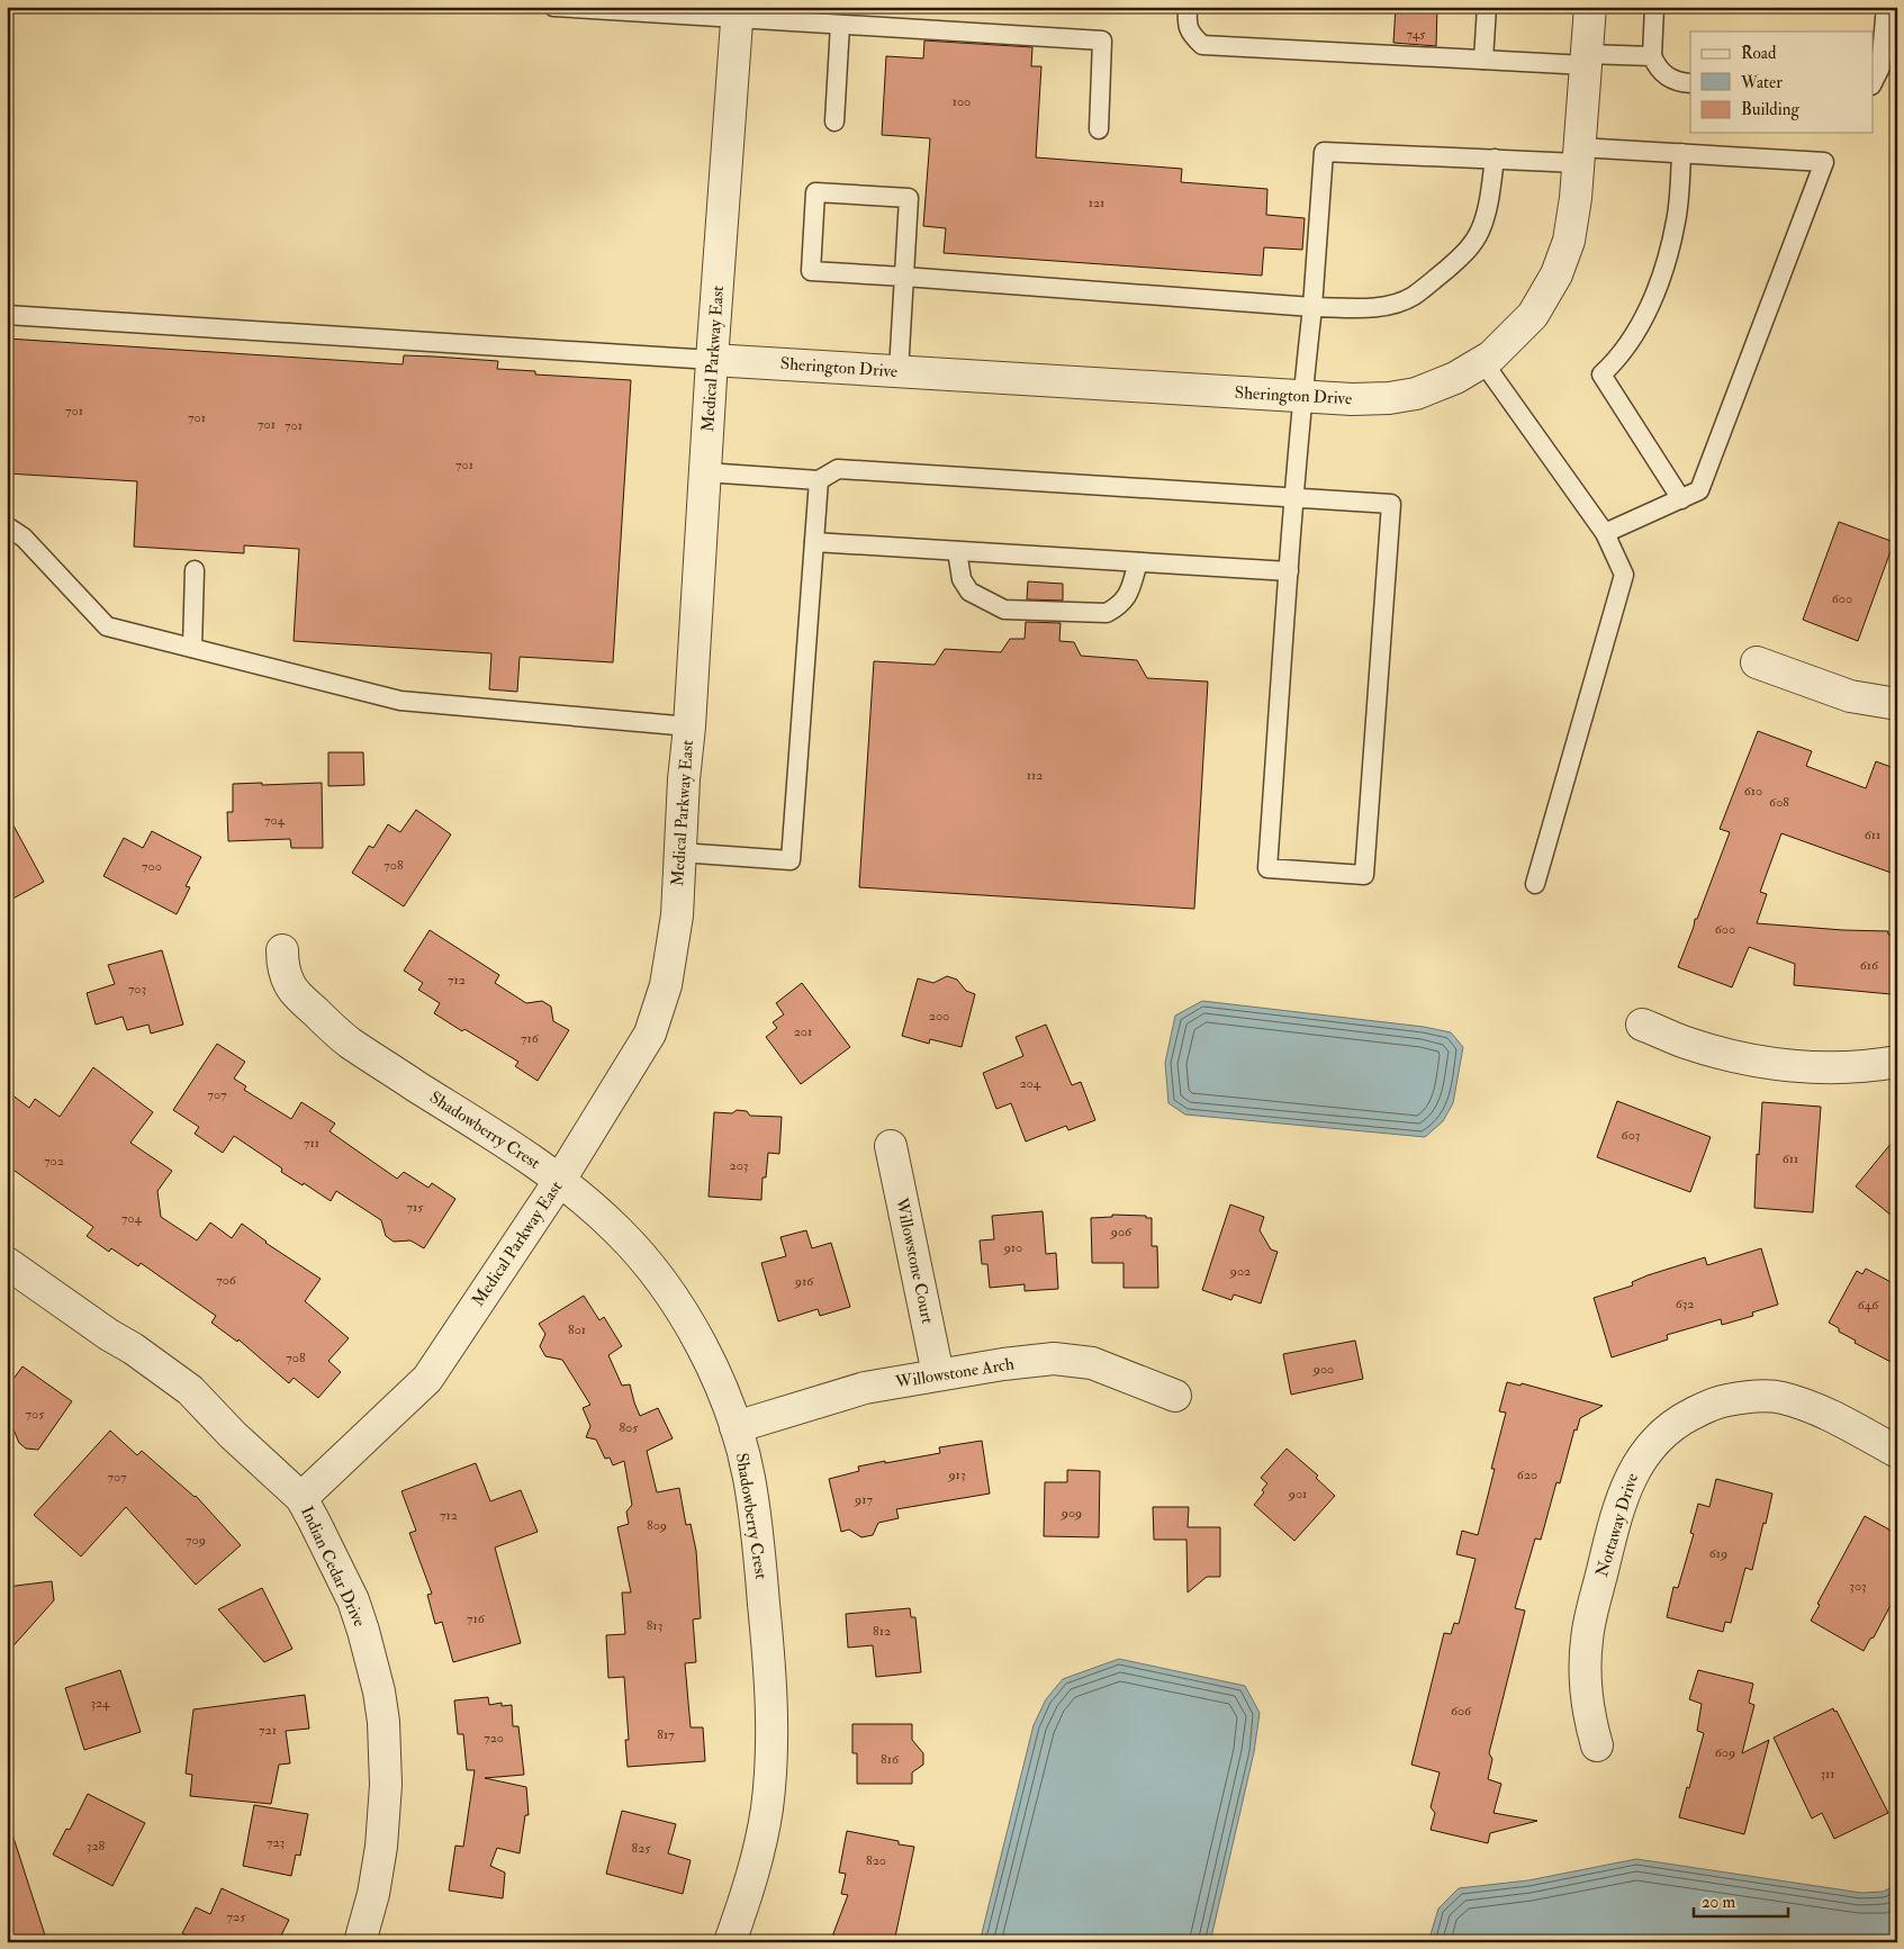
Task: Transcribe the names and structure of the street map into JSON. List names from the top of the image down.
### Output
{
  "streets": {
    "street": [
      "Medical Parkway East",
      "Sherington Drive",
      "Shadowberry Crest",
      "Willowstone Court",
      "Willowstone Arch",
      "Nottaway Drive",
      "Indian Cedar Drive"
    ]
  },
  "crossings": [
    ["Medical Parkway East", "Sherington Drive"],
    ["Medical Parkway East", "Shadowberry Crest"],
    ["Medical Parkway East", "Indian Cedar Drive"],
    ["Shadowberry Crest", "Willowstone Arch"],
    ["Willowstone Court", "Willowstone Arch"]
  ],
  "house_numbers": [
    "745",
    "100",
    "121",
    "701",
    "701",
    "701",
    "701",
    "701",
    "600",
    "112",
    "610",
    "608",
    "704",
    "611",
    "708",
    "700",
    "600",
    "616",
    "712",
    "703",
    "200",
    "201",
    "716",
    "204",
    "707",
    "603",
    "711",
    "611",
    "702",
    "203",
    "715",
    "704",
    "906",
    "910",
    "902",
    "706",
    "916",
    "632",
    "646",
    "801",
    "708",
    "900",
    "705",
    "805",
    "913",
    "620",
    "707",
    "901",
    "917",
    "909",
    "712",
    "809",
    "709",
    "619",
    "303",
    "716",
    "813",
    "812",
    "324",
    "606",
    "721",
    "817",
    "720",
    "609",
    "816",
    "311",
    "723",
    "328",
    "825",
    "820",
    "725"
  ],
  "legend": ["Road", "Water", "Building"],
  "scale_bar": "20 m"
}
